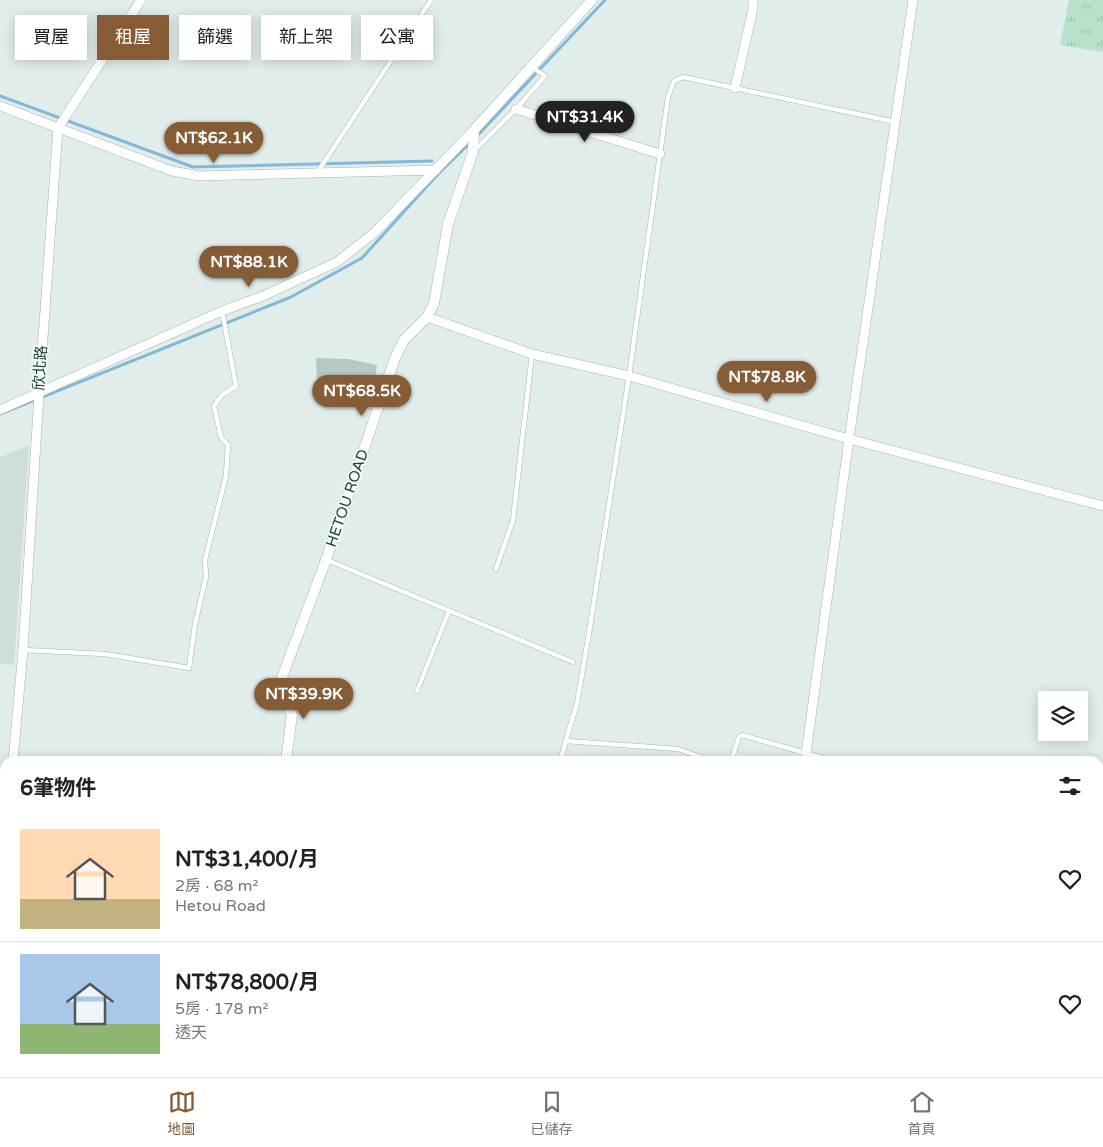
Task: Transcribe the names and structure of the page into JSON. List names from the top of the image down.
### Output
{
  "streets": {
    "street": ["欣北路", "HETOU ROAD"]
  },
  "page": {
    "chip": [
      "買屋",
      "租屋",
      "篩選",
      "新上架",
      "公寓"
    ],
    "price": [
      "NT$31.4K",
      "NT$62.1K",
      "NT$88.1K",
      "NT$78.8K",
      "NT$68.5K",
      "NT$39.9K"
    ],
    "heading": "6筆物件",
    "list": [
      {
        "name": "NT$31,400/月",
        "note": "2房 · 68 m² · Hetou Road"
      },
      {
        "name": "NT$78,800/月",
        "note": "5房 · 178 m² · 透天"
      }
    ],
    "tabs": ["地圖", "已儲存", "首頁"]
  }
}
